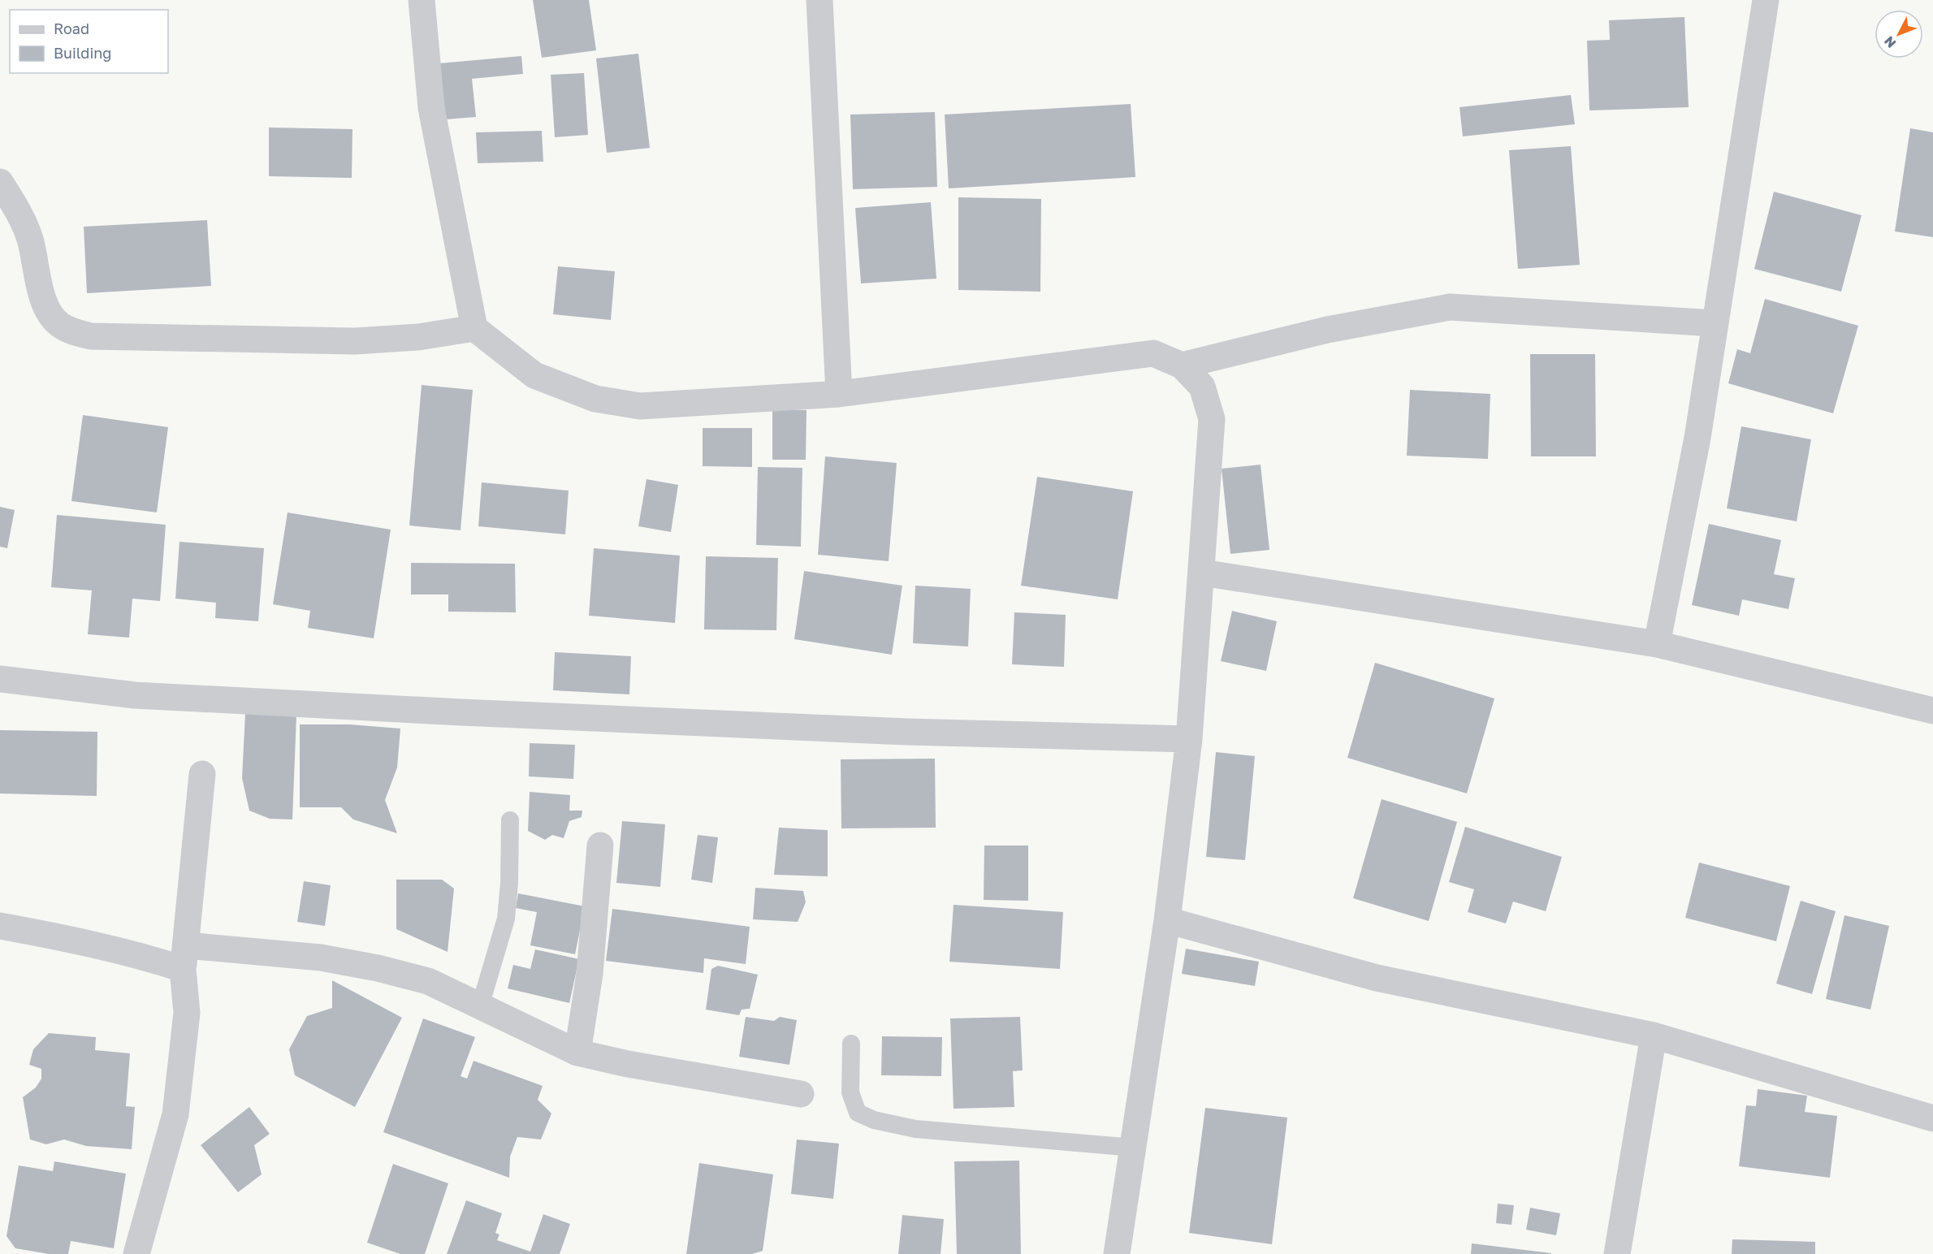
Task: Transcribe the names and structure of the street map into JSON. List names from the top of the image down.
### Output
{
  "legend": ["Road", "Building"],
  "north": "bottom left"
}
